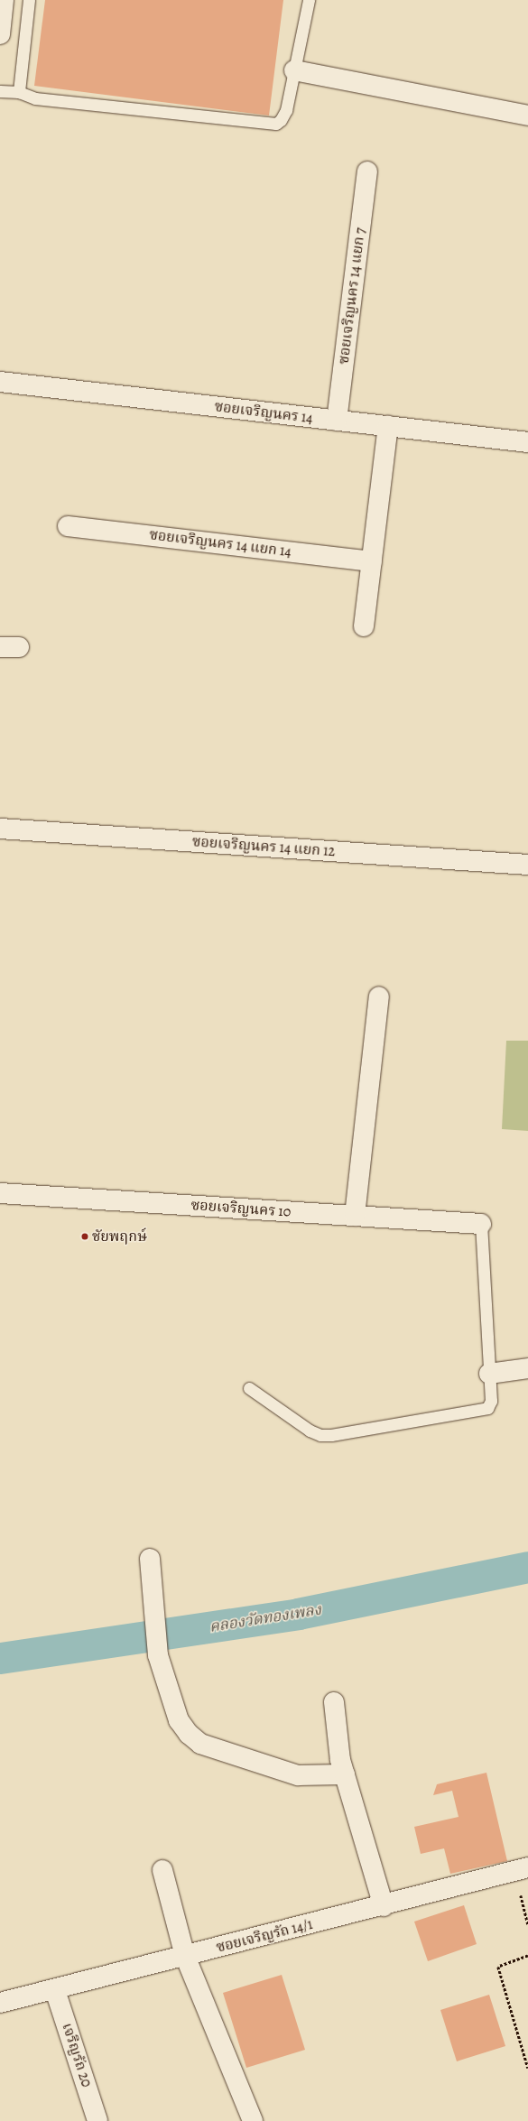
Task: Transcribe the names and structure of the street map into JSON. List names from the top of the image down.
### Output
{
  "streets": {
    "street": [
      "ซอยเจริญนคร 14 แยก 7",
      "ซอยเจริญนคร 14",
      "ซอยเจริญนคร 14 แยก 14",
      "ซอยเจริญนคร 14 แยก 12",
      "ซอยเจริญนคร 10",
      "ซอยเจริญรัถ 14/1",
      "เจริญรัถ 20"
    ]
  },
  "crossings": [
    ["ซอยเจริญนคร 14 แยก 7", "ซอยเจริญนคร 14"],
    ["ซอยเจริญรัถ 14/1", "เจริญรัถ 20"]
  ],
  "water": ["คลองวัดทองเพลง"],
  "places": ["ชัยพฤกษ์"]
}
